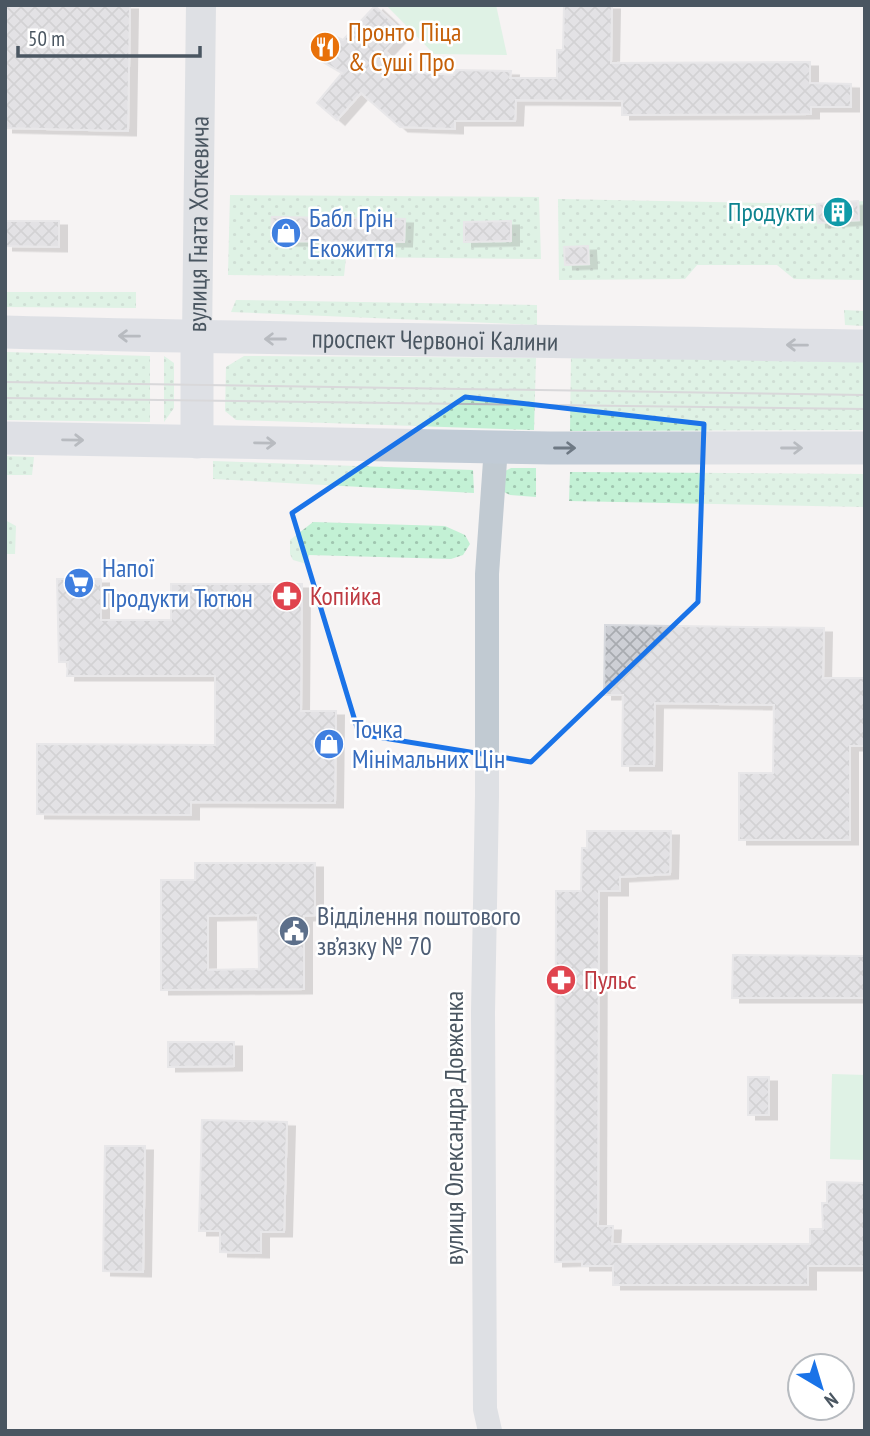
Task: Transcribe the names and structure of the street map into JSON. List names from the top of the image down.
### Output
{
  "streets": {
    "main road": ["вулиця Гната Хоткевича", "проспект Червоної Калини"],
    "street": ["вулиця Олександра Довженка"]
  },
  "crossings": [
    ["вулиця Гната Хоткевича", "проспект Червоної Калини"]
  ],
  "places": {
    "restaurant": ["Пронто Піца & Суші Про"],
    "building": ["Продукти"],
    "shop": ["Бабл Грін Eкожиття", "Точка Мінімальних Цін"],
    "supermarket": ["Напої Продукти Тютюн"],
    "pharmacy": ["Копійка", "Пульс"],
    "public building": ["Відділення поштового зв’язку № 70"]
  },
  "scale_bar": "50 m",
  "north": "bottom right"
}
